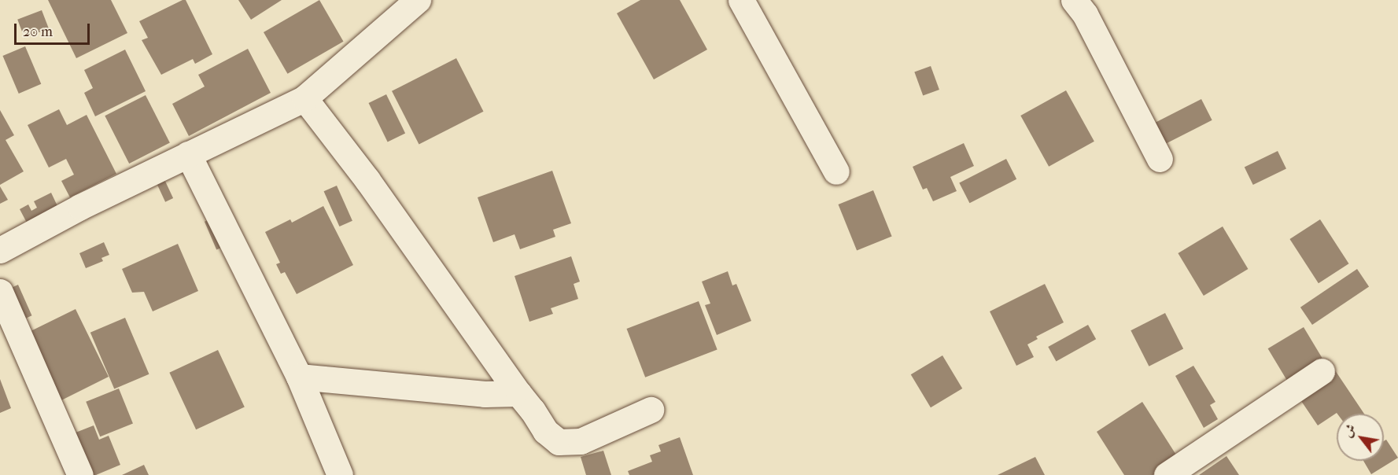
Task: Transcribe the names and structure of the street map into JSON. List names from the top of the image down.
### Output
{
  "scale_bar": "20 m",
  "north": "top left"
}
